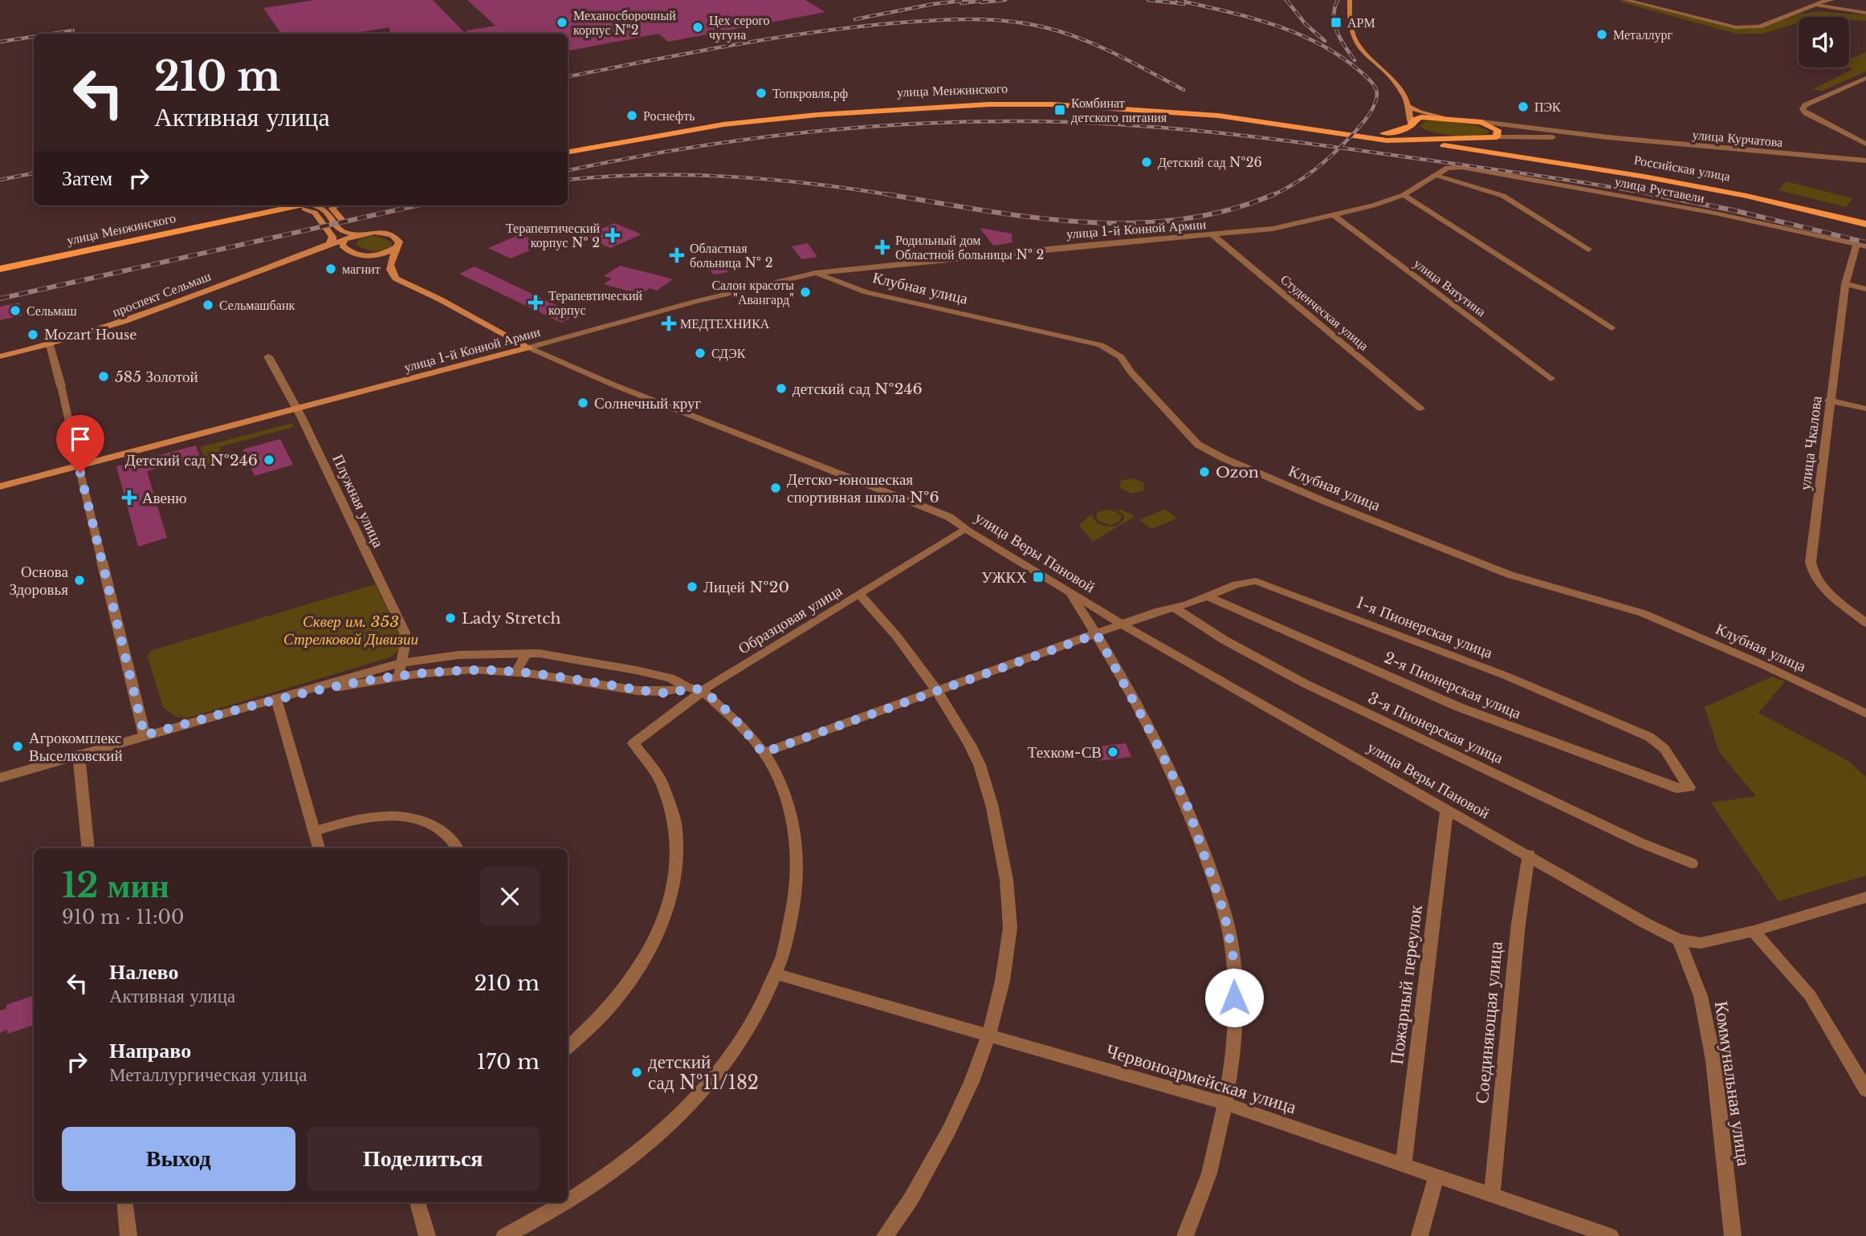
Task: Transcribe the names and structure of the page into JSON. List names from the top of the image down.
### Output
{
  "streets": {
    "main road": [
      "улица Менжинского",
      "Российская улица",
      "улица 1-й Конной Армии",
      "проспект Сельмаш",
      "улица Веры Пановой"
    ],
    "street": [
      "улица Курчатова",
      "улица Руставели",
      "улица Ватутина",
      "Клубная улица",
      "Студенческая улица",
      "улица Чкалова",
      "Плужная улица",
      "Образцовая улица",
      "1-я Пионерская улица",
      "2-я Пионерская улица",
      "3-я Пионерская улица",
      "Пожарный переулок",
      "Соединяющая улица",
      "Червоноармейская улица",
      "Коммунальная улица"
    ]
  },
  "crossings": [
    ["улица Курчатова", "Российская улица"],
    ["улица Руставели", "улица 1-й Конной Армии"],
    ["улица Руставели", "улица Чкалова"],
    ["улица 1-й Конной Армии", "улица Ватутина"],
    ["улица 1-й Конной Армии", "Клубная улица"],
    ["улица 1-й Конной Армии", "Студенческая улица"],
    ["улица 1-й Конной Армии", "Плужная улица"],
    ["улица 1-й Конной Армии", "улица Веры Пановой"],
    ["улица Веры Пановой", "Образцовая улица"],
    ["улица Веры Пановой", "1-я Пионерская улица"],
    ["улица Веры Пановой", "Пожарный переулок"],
    ["улица Веры Пановой", "Соединяющая улица"],
    ["улица Веры Пановой", "Коммунальная улица"],
    ["1-я Пионерская улица", "2-я Пионерская улица"],
    ["1-я Пионерская улица", "3-я Пионерская улица"],
    ["Пожарный переулок", "Червоноармейская улица"],
    ["Соединяющая улица", "Червоноармейская улица"]
  ],
  "parks": ["Сквер им. 353 Стрелковой Дивизии"],
  "places": {
    "other": [
      "Механосборочный корпус №2",
      "Цех серого чугуна",
      "Металлург",
      "Топкровля.рф",
      "ПЭК",
      "Роснефть",
      "Детский сад №26",
      "магнит",
      "Салон красоты \"Авангард\"",
      "Сельмашбанк",
      "Сельмаш",
      "Mozart House",
      "СДЭК",
      "585 Золотой",
      "детский сад №246",
      "Солнечный круг",
      "Детский сад №246",
      "Ozon",
      "Детско-юношеская спортивная школа №6",
      "Основа Здоровья",
      "Лицей №20",
      "Lady Stretch",
      "Агрокомплекс Выселковский",
      "Техком-СВ",
      "детский сад №11/182"
    ],
    "transit": ["АРМ", "Комбинат детского питания", "УЖКХ"],
    "health": [
      "Терапевтический корпус № 2",
      "Родильный дом Областной больницы № 2",
      "Областная больница № 2",
      "Терапевтический корпус",
      "МЕДТЕХНИКА",
      "Авеню"
    ]
  },
  "page": {
    "turn": ["210 m", "Активная улица"],
    "then": "Затем",
    "heading": ["12 мин", "910 m · 11:00"],
    "list": [
      {
        "name": "Налево",
        "note": "Активная улица",
        "value": "210 m"
      },
      {
        "name": "Направо",
        "note": "Металлургическая улица",
        "value": "170 m"
      }
    ],
    "buttons": ["Выход", "Поделиться"]
  }
}
